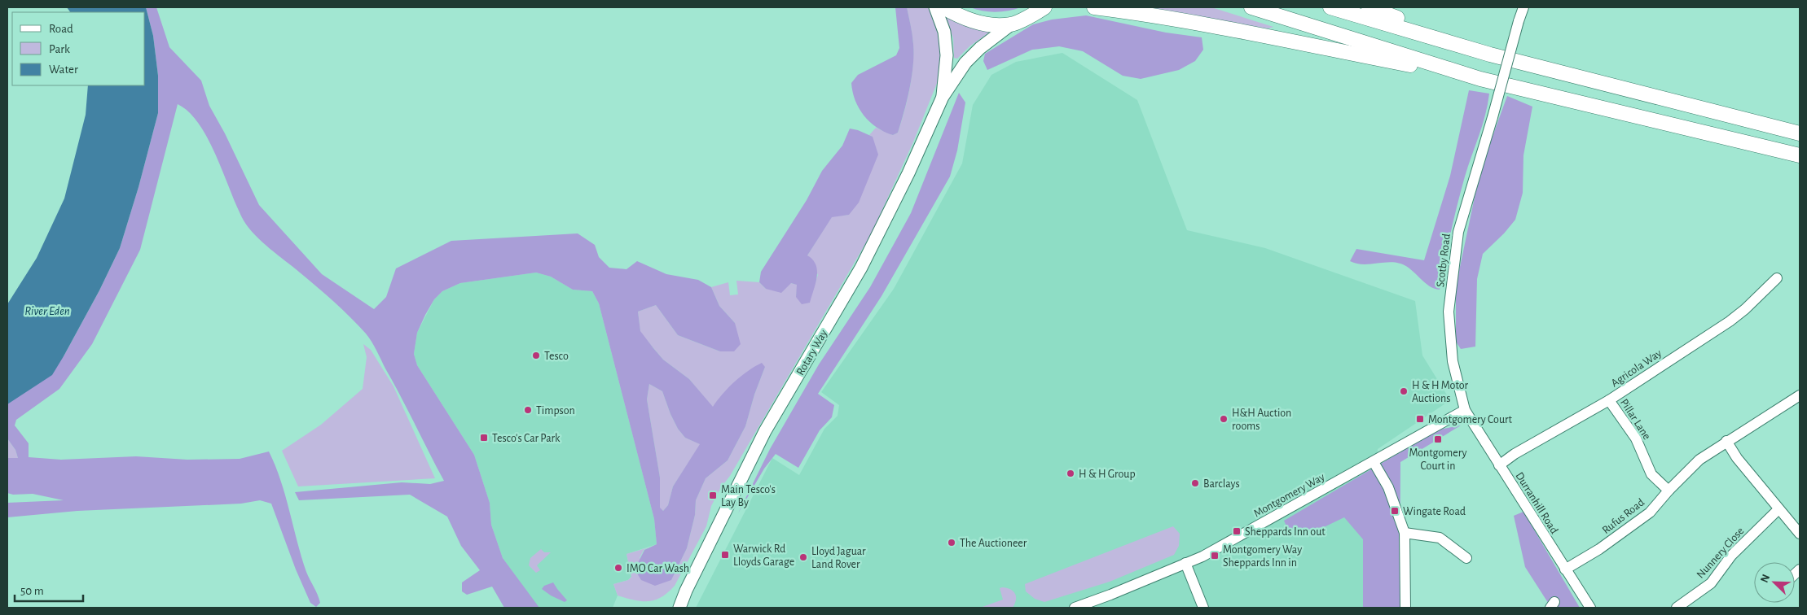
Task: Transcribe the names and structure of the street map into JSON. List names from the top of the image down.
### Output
{
  "streets": {
    "main road": ["Rotary Way"],
    "street": [
      "Scotby Road",
      "Agricola Way",
      "Pillar Lane",
      "Montgomery Way",
      "Durranhill Road",
      "Rufus Road",
      "Nunnery Close"
    ]
  },
  "crossings": [
    ["Scotby Road", "Montgomery Way"],
    ["Scotby Road", "Durranhill Road"],
    ["Agricola Way", "Pillar Lane"],
    ["Agricola Way", "Durranhill Road"],
    ["Pillar Lane", "Rufus Road"],
    ["Montgomery Way", "Durranhill Road"],
    ["Durranhill Road", "Rufus Road"]
  ],
  "water": ["River Eden"],
  "places": {
    "other": [
      "Tesco",
      "H & H Motor Auctions",
      "Timpson",
      "H&H Auction rooms",
      "H & H Group",
      "Barclays",
      "The Auctioneer",
      "Lloyd Jaguar Land Rover",
      "IMO Car Wash"
    ],
    "transit": [
      "Montgomery Court",
      "Tesco's Car Park",
      "Montgomery Court in",
      "Main Tesco's Lay By",
      "Wingate Road",
      "Sheppards Inn out",
      "Warwick Rd Lloyds Garage",
      "Montgomery Way Sheppards Inn in"
    ]
  },
  "legend": ["Road", "Park", "Water"],
  "scale_bar": "50 m",
  "north": "top left"
}
